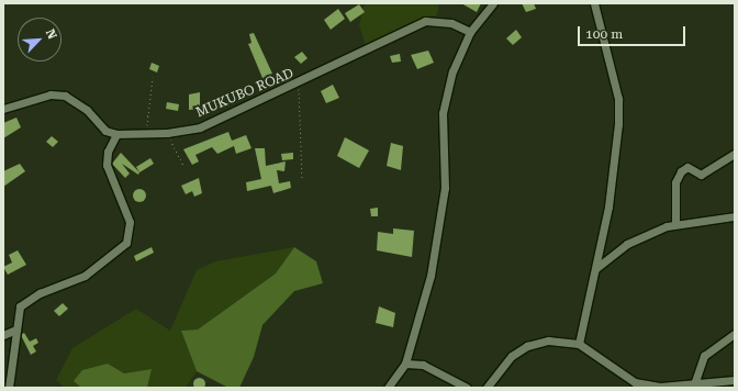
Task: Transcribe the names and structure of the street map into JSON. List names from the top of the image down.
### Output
{
  "streets": {
    "street": ["MUKUBO ROAD"]
  },
  "scale_bar": "100 m",
  "north": "top right"
}
